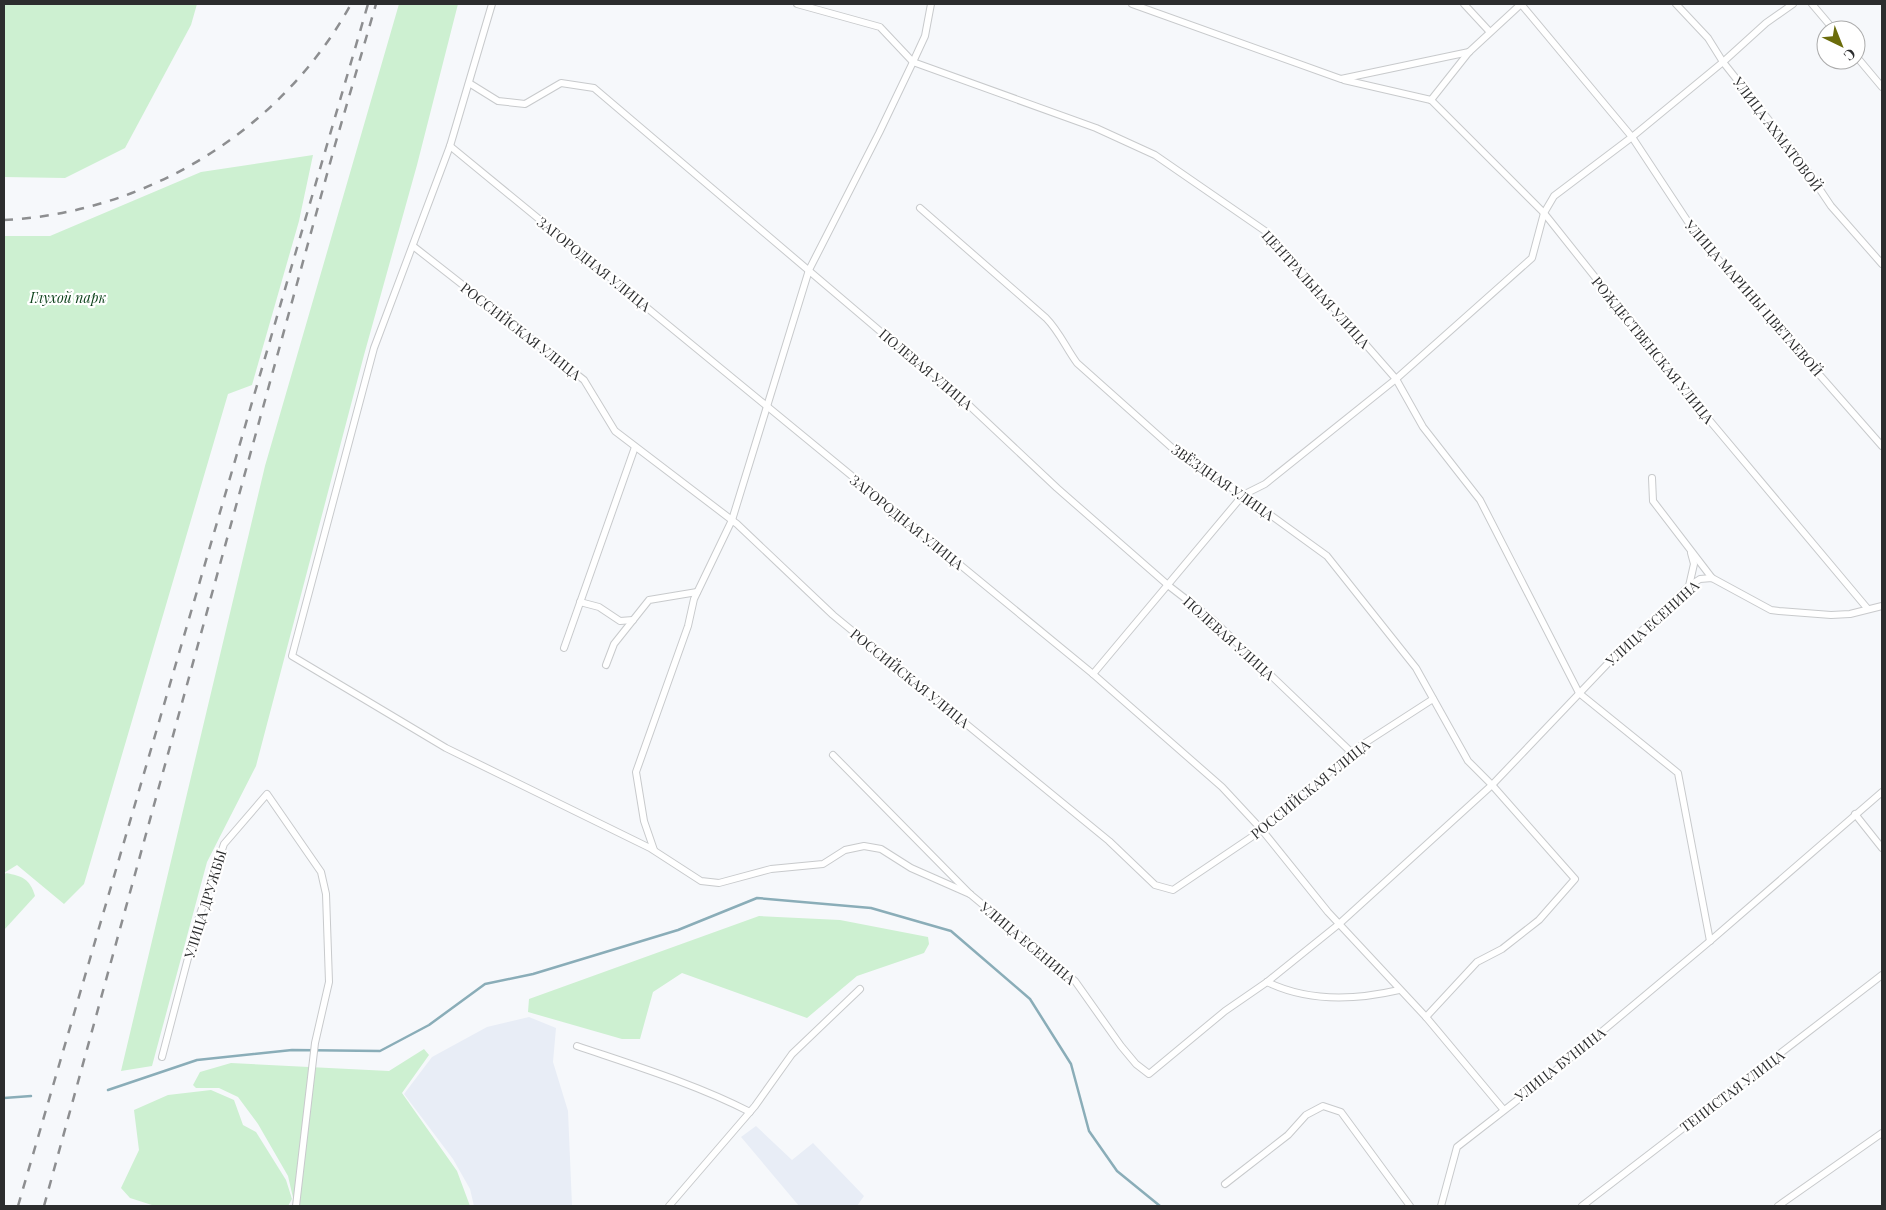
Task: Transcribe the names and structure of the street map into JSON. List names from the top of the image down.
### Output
{
  "streets": {
    "street": [
      "УЛИЦА АХМАТОВОЙ",
      "ЗАГОРОДНАЯ УЛИЦА",
      "ЦЕНТРАЛЬНАЯ УЛИЦА",
      "УЛИЦА МАРИНЫ ЦВЕТАЕВОЙ",
      "РОССИЙСКАЯ УЛИЦА",
      "РОЖДЕСТВЕНСКАЯ УЛИЦА",
      "ПОЛЕВАЯ УЛИЦА",
      "ЗВЁЗДНАЯ УЛИЦА",
      "УЛИЦА ЕСЕНИНА",
      "УЛИЦА ДРУЖБЫ",
      "УЛИЦА БУНИНА",
      "ТЕНИСТАЯ УЛИЦА"
    ]
  },
  "crossings": [
    ["ЗАГОРОДНАЯ УЛИЦА", "РОССИЙСКАЯ УЛИЦА"],
    ["ЗАГОРОДНАЯ УЛИЦА", "УЛИЦА ЕСЕНИНА"],
    ["ЦЕНТРАЛЬНАЯ УЛИЦА", "УЛИЦА ЕСЕНИНА"],
    ["РОССИЙСКАЯ УЛИЦА", "ПОЛЕВАЯ УЛИЦА"],
    ["РОССИЙСКАЯ УЛИЦА", "ЗВЁЗДНАЯ УЛИЦА"],
    ["РОЖДЕСТВЕНСКАЯ УЛИЦА", "УЛИЦА ЕСЕНИНА"],
    ["ЗВЁЗДНАЯ УЛИЦА", "УЛИЦА ЕСЕНИНА"]
  ],
  "parks": ["Глухой парк"],
  "north": "bottom right"
}
